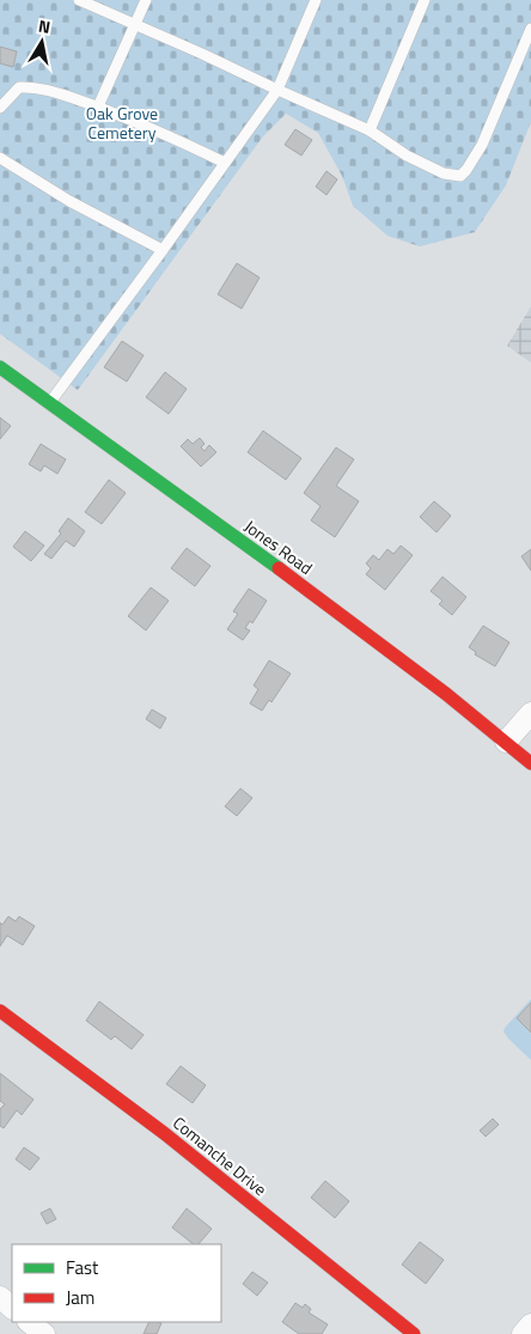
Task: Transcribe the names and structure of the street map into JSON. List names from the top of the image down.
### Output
{
  "streets": {
    "main road": ["Jones Road", "Comanche Drive"]
  },
  "parks": ["Oak Grove Cemetery"],
  "legend": ["Fast", "Jam"],
  "north": "top"
}
